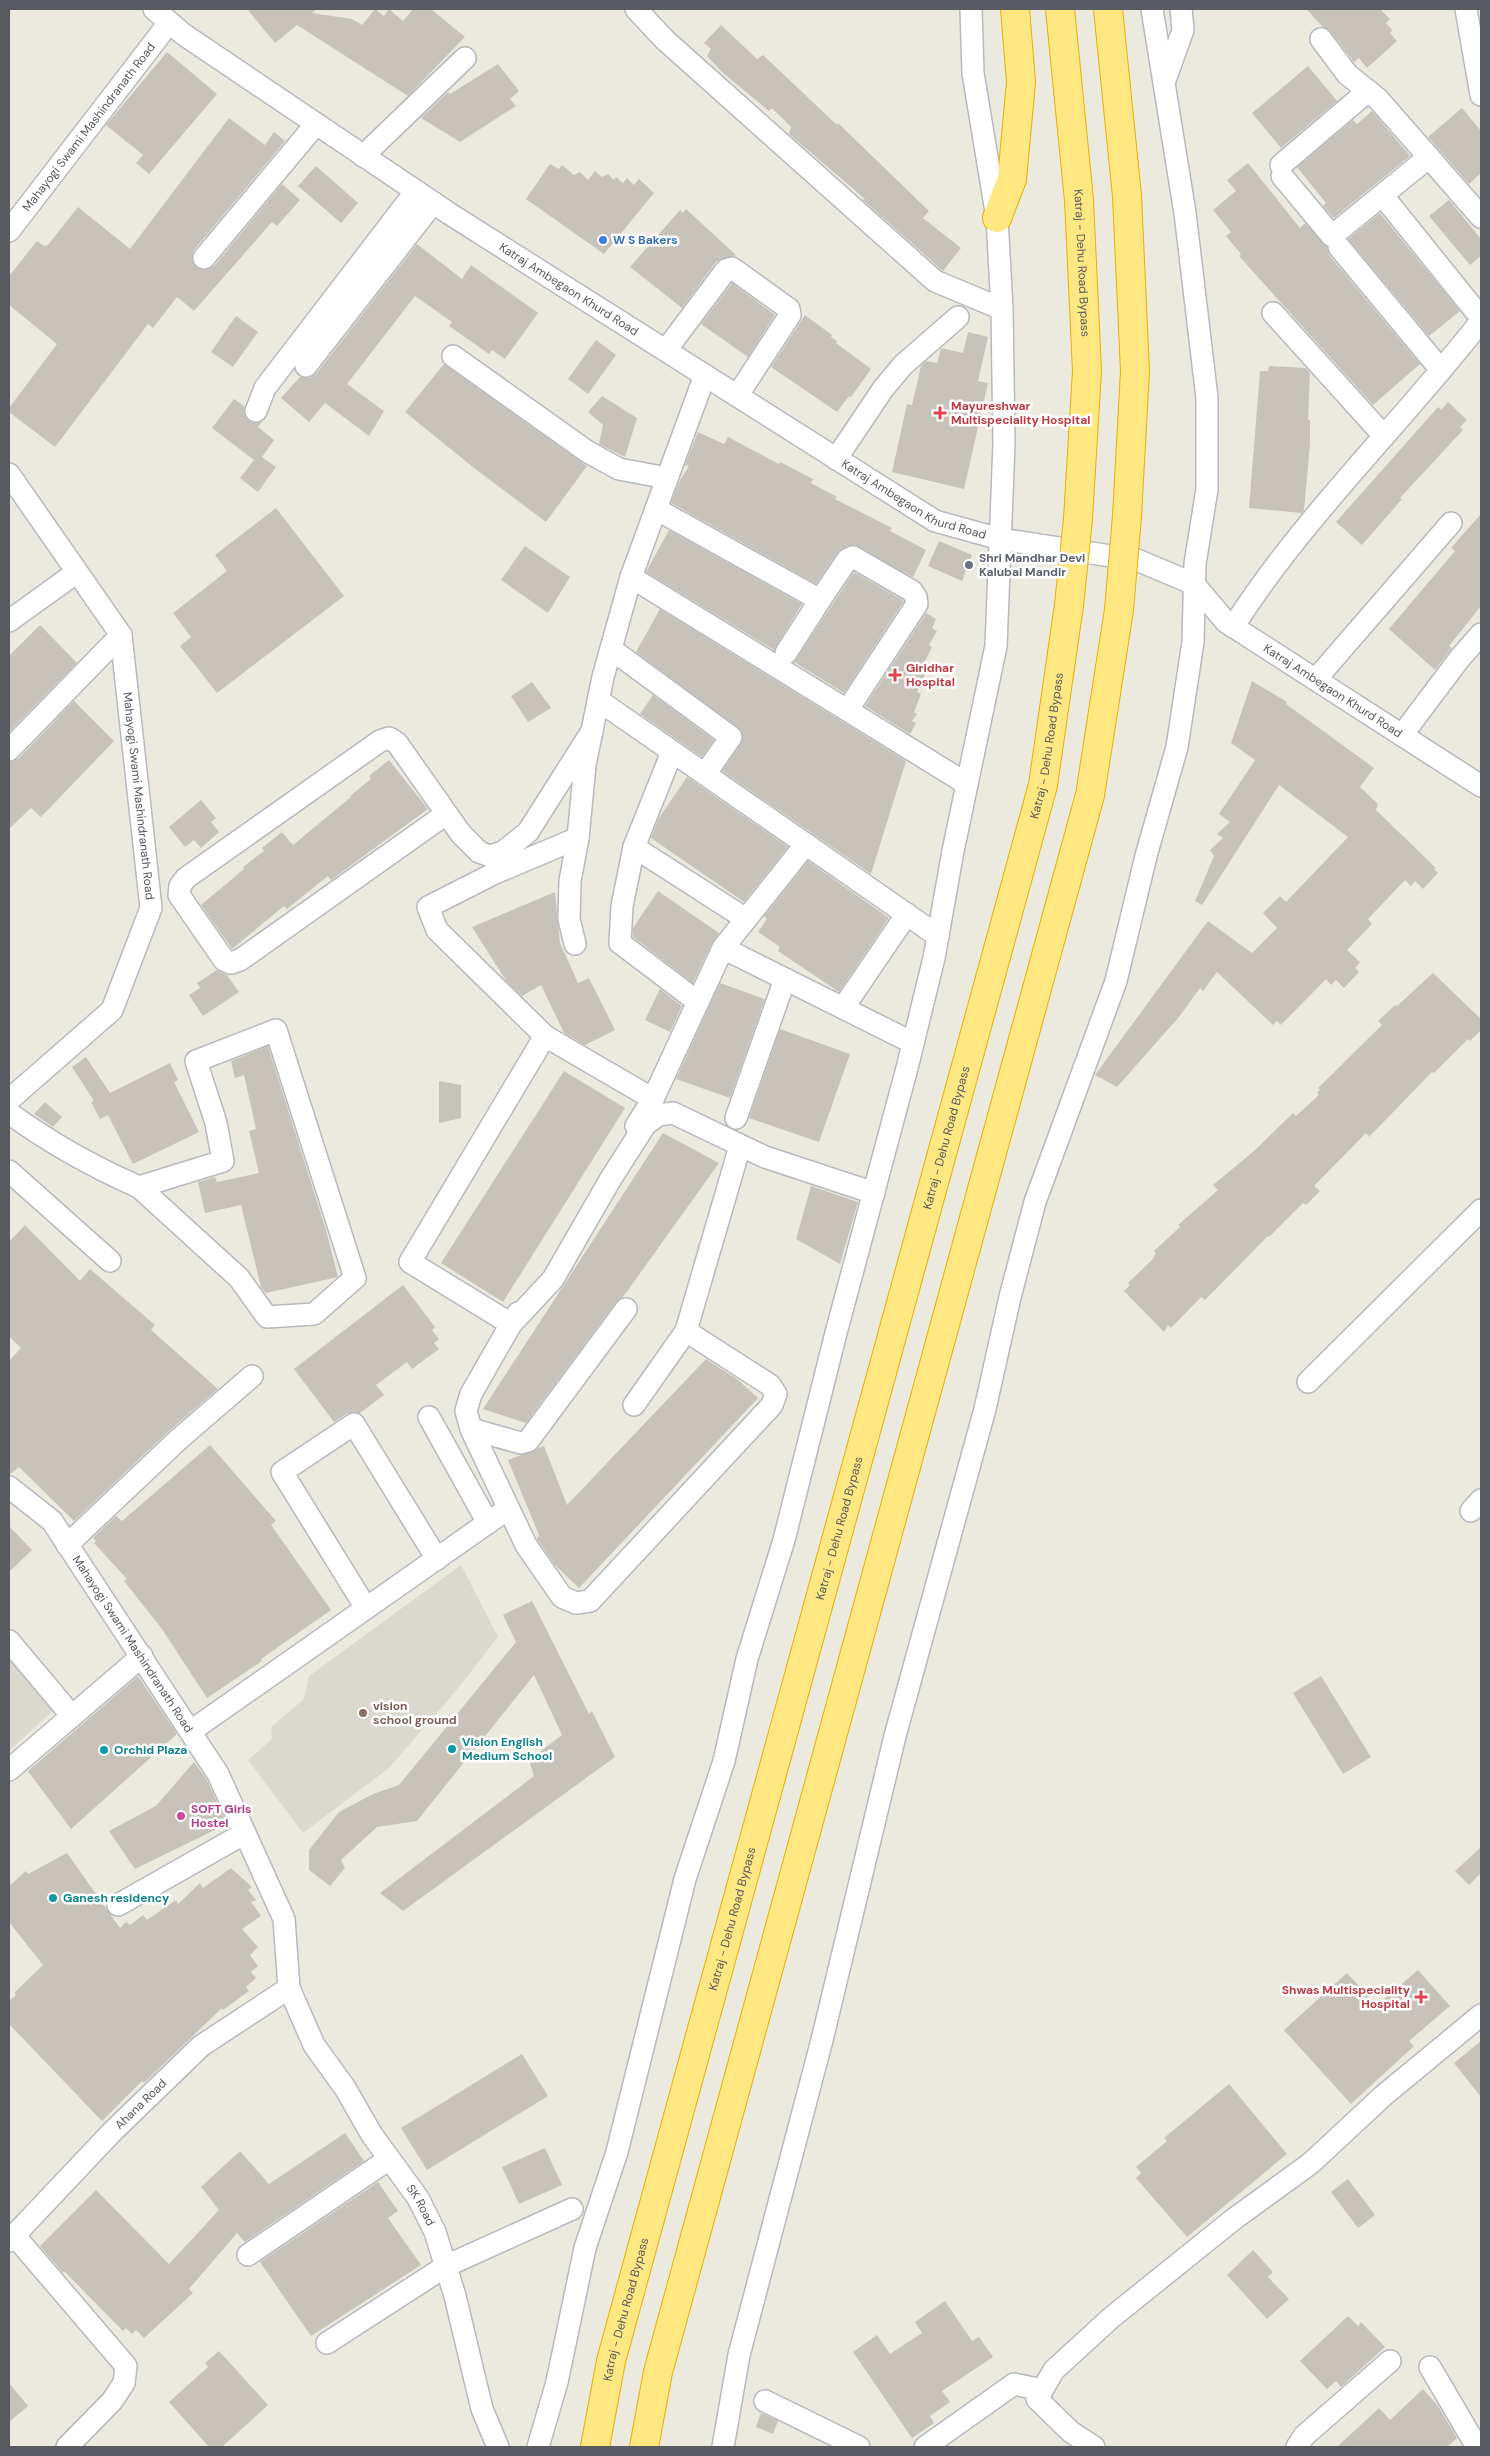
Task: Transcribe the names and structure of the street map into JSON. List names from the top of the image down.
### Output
{
  "streets": {
    "highway": ["Katraj - Dehu Road Bypass"],
    "street": [
      "Mahayogi Swami Mashindranath Road",
      "Katraj Ambegaon Khurd Road",
      "Ahana Road",
      "SK Road"
    ]
  },
  "crossings": [
    ["Mahayogi Swami Mashindranath Road", "Katraj Ambegaon Khurd Road"],
    ["Mahayogi Swami Mashindranath Road", "Ahana Road"],
    ["Mahayogi Swami Mashindranath Road", "SK Road"],
    ["Ahana Road", "SK Road"]
  ],
  "places": {
    "other": [
      "W S Bakers",
      "Shri Mandhar Devi Kalubai Mandir",
      "vision school ground",
      "Vision English Medium School",
      "Orchid Plaza",
      "SOFT Girls Hostel",
      "Ganesh residency"
    ],
    "health": ["Mayureshwar Multispeciality Hospital", "Giridhar Hospital", "Shwas Multispeciality Hospital"]
  }
}
